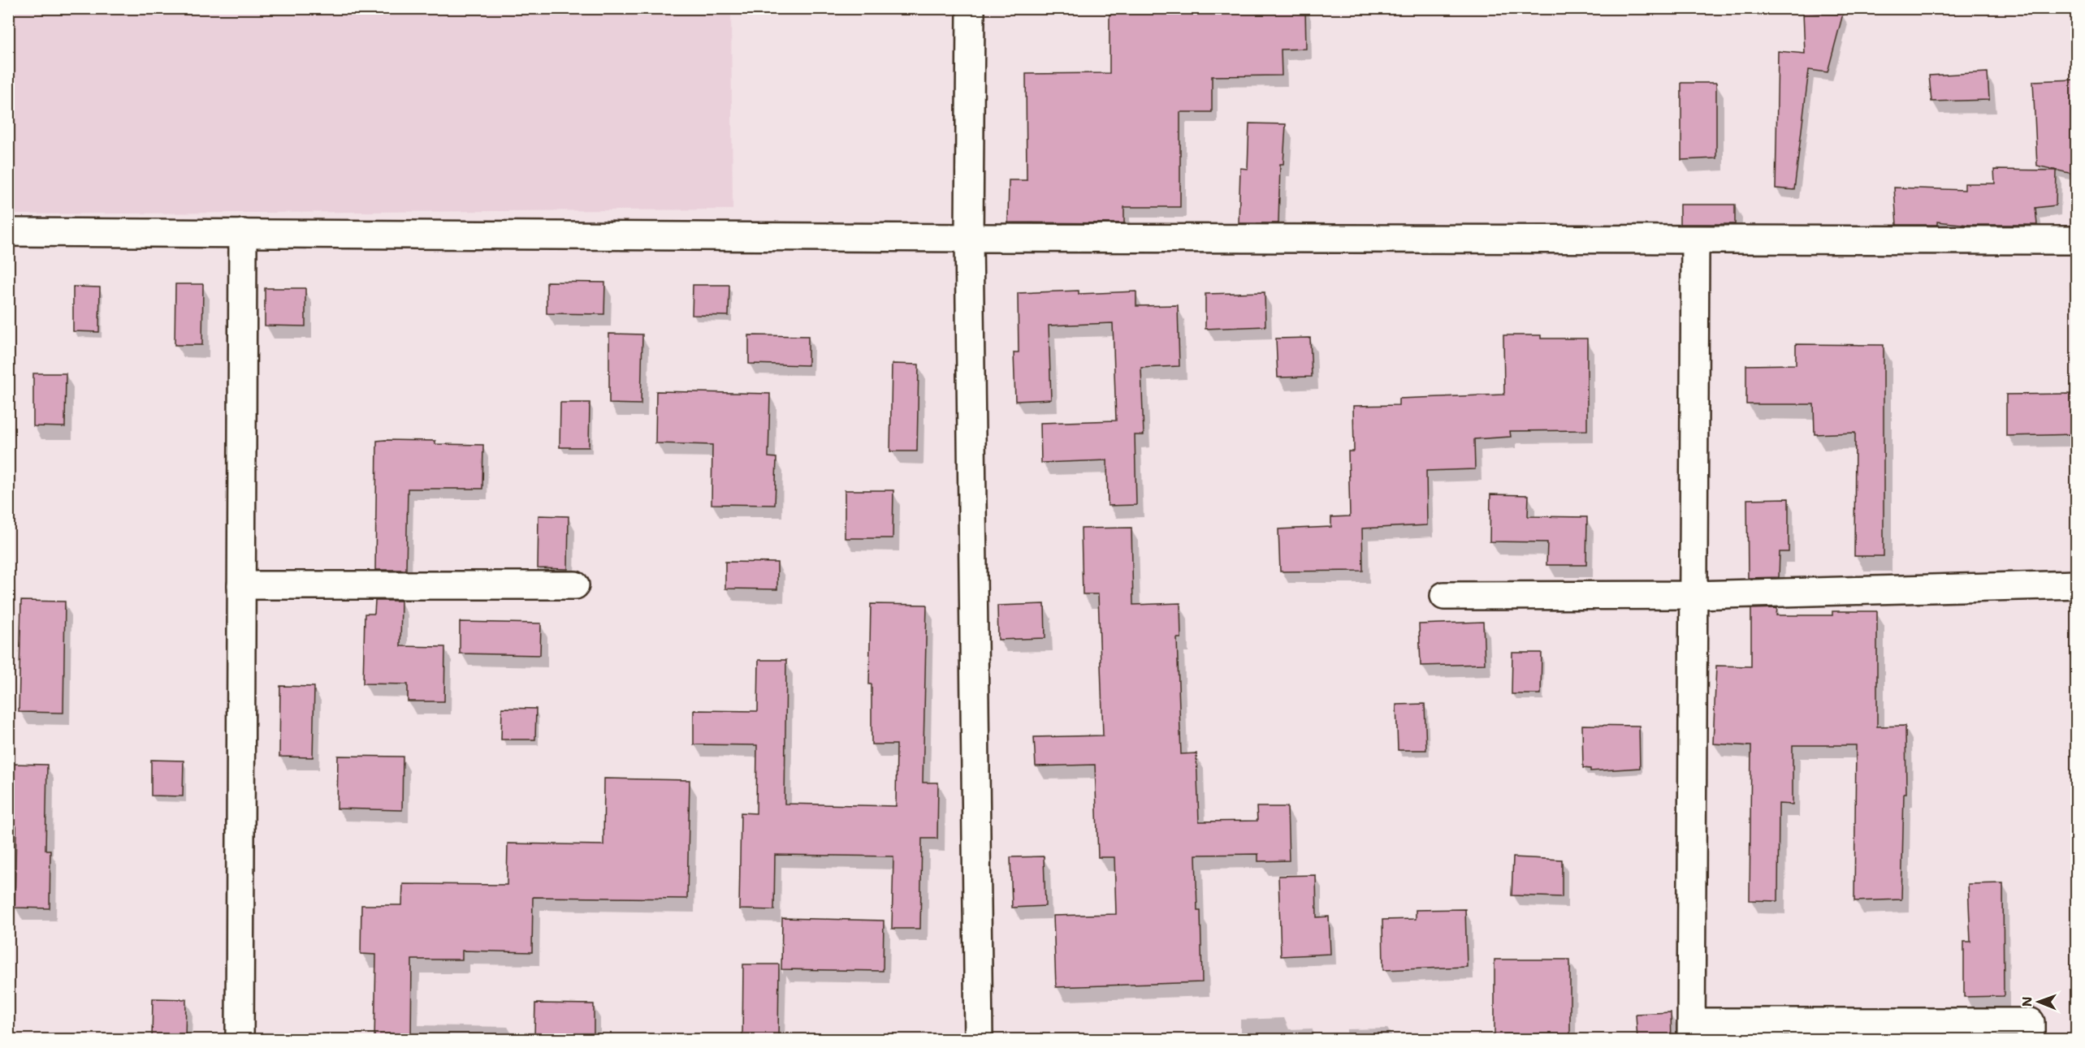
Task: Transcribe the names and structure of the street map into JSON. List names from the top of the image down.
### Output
{
  "north": "left"
}
